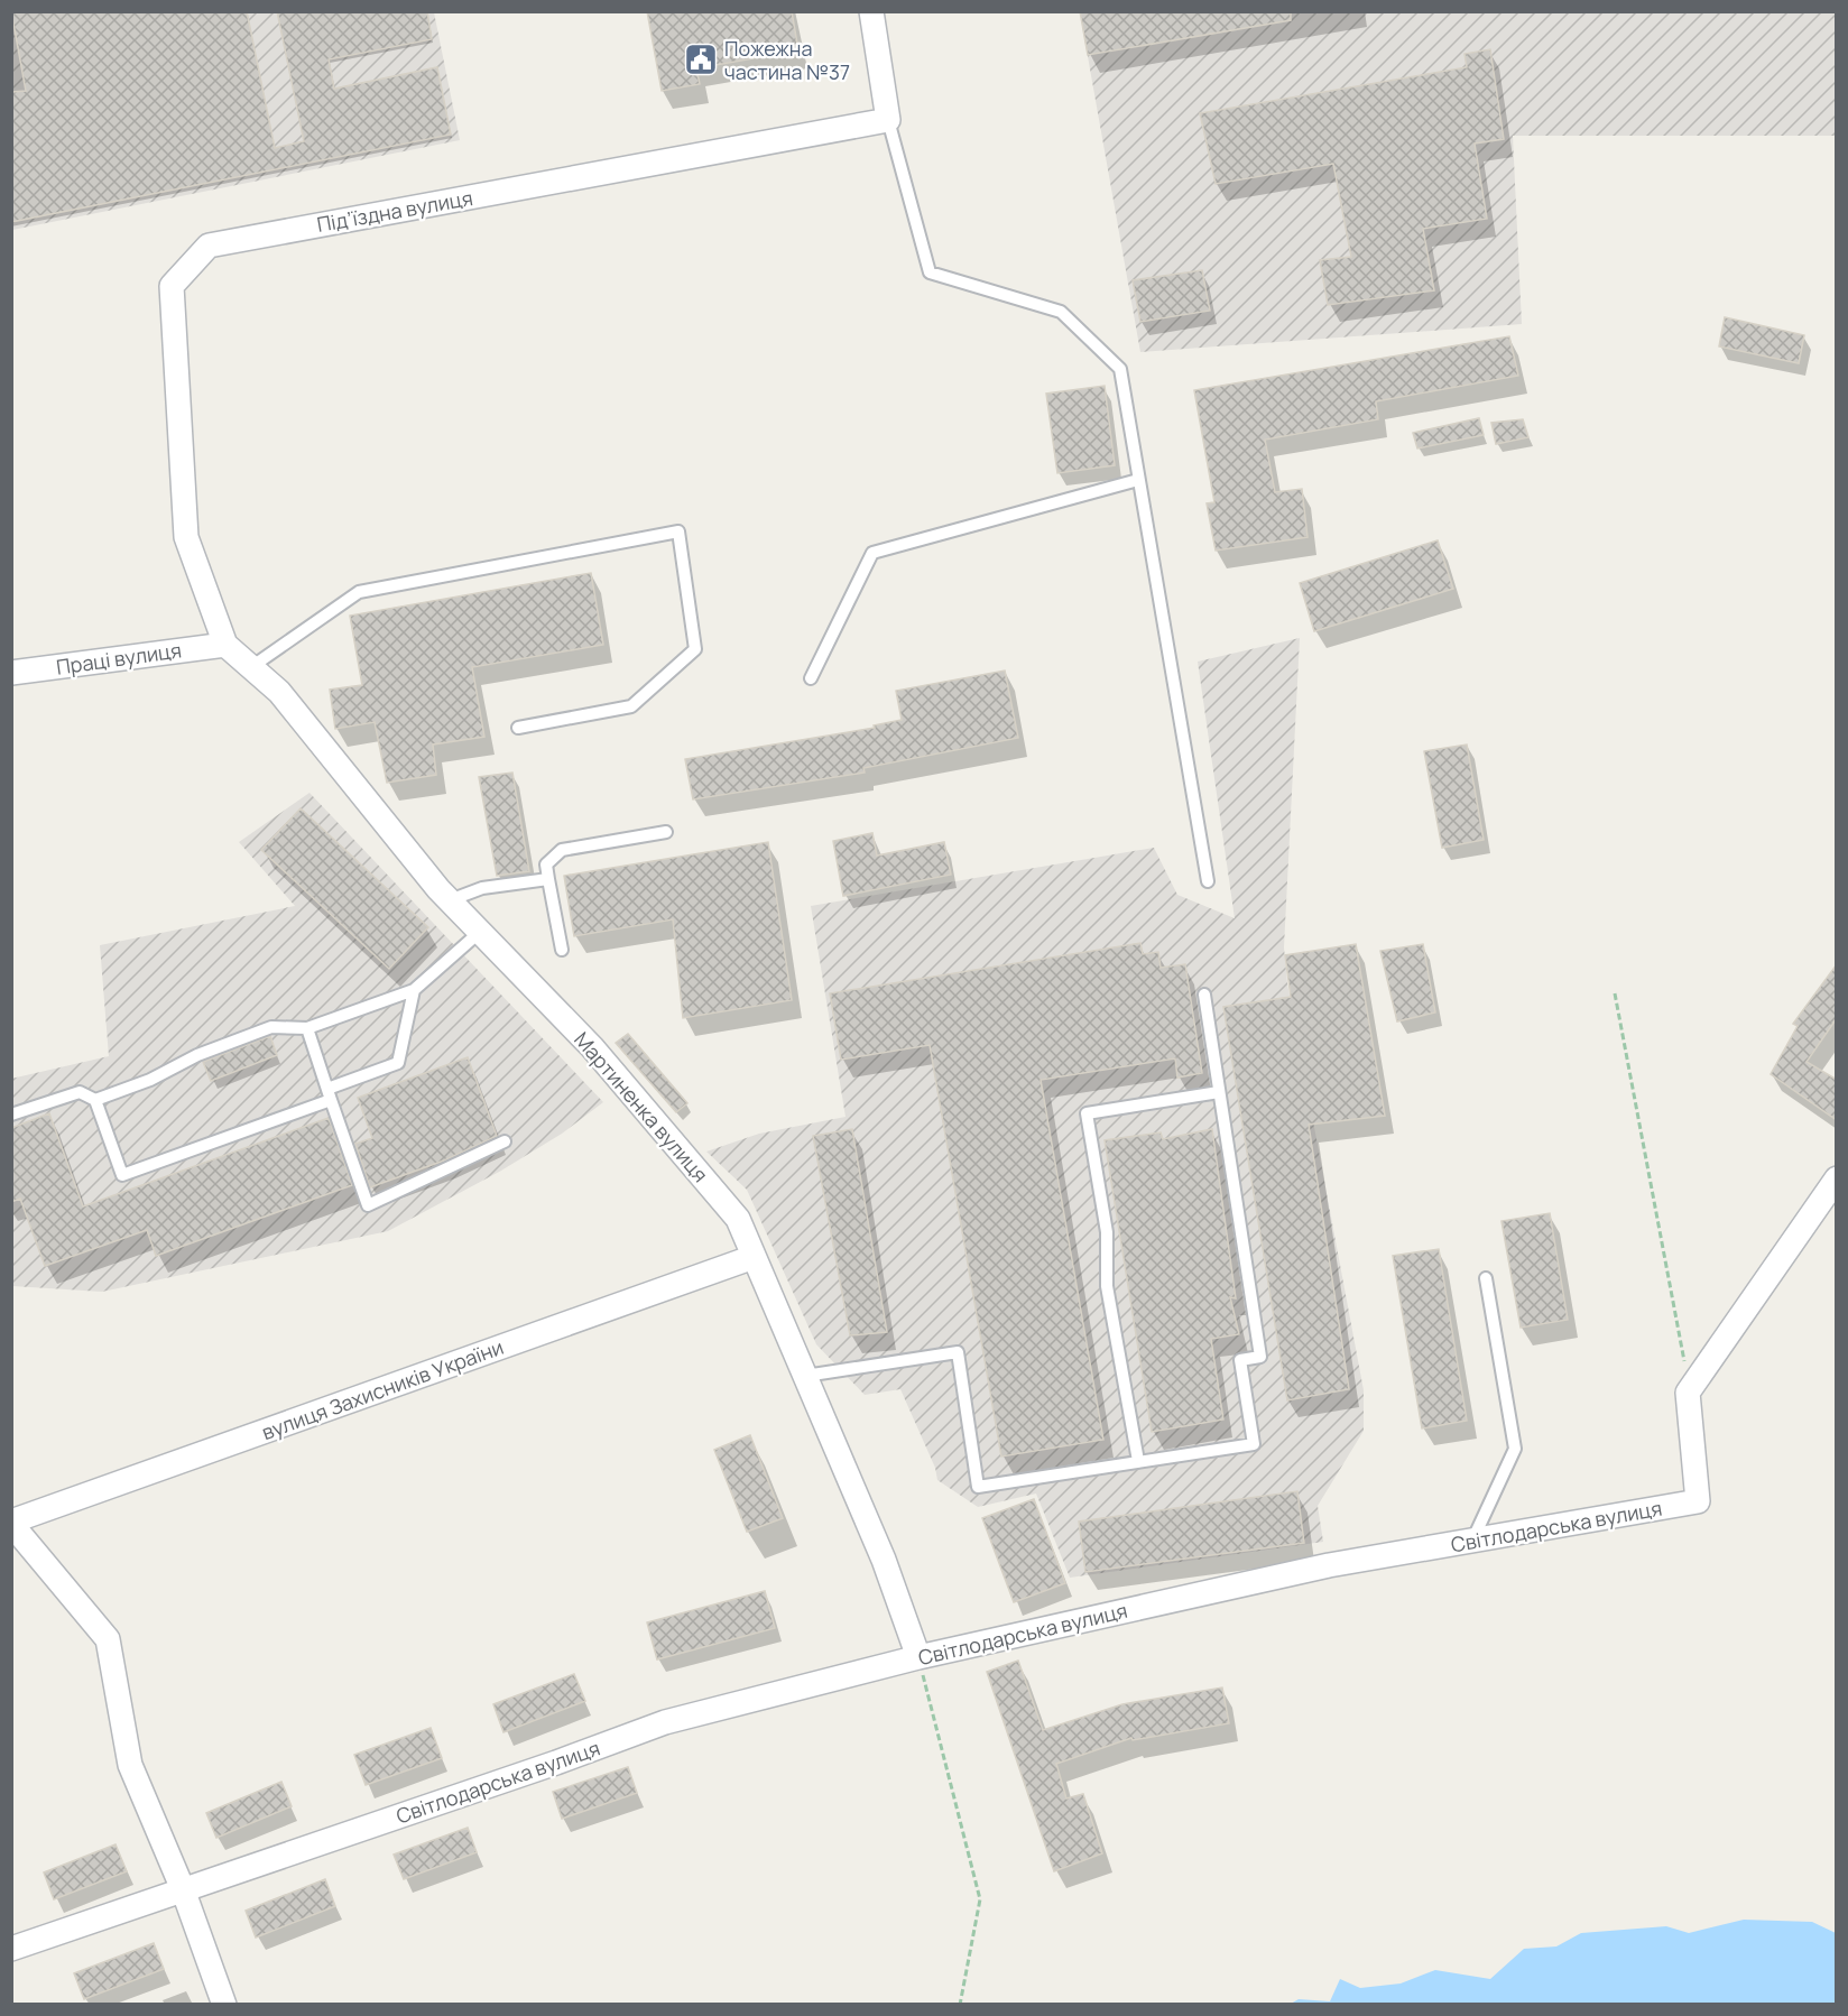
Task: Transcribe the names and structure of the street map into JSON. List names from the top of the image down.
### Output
{
  "streets": {
    "street": [
      "Під’їздна вулиця",
      "Праці вулиця",
      "Мартиненка вулиця",
      "вулиця Захисників України",
      "Світлодарська вулиця"
    ]
  },
  "crossings": [
    ["Під’їздна вулиця", "Праці вулиця"],
    ["Під’їздна вулиця", "Мартиненка вулиця"],
    ["Праці вулиця", "Мартиненка вулиця"],
    ["Мартиненка вулиця", "вулиця Захисників України"],
    ["Мартиненка вулиця", "Світлодарська вулиця"]
  ],
  "places": {
    "public building": ["Пожежна частина №37"]
  }
}
